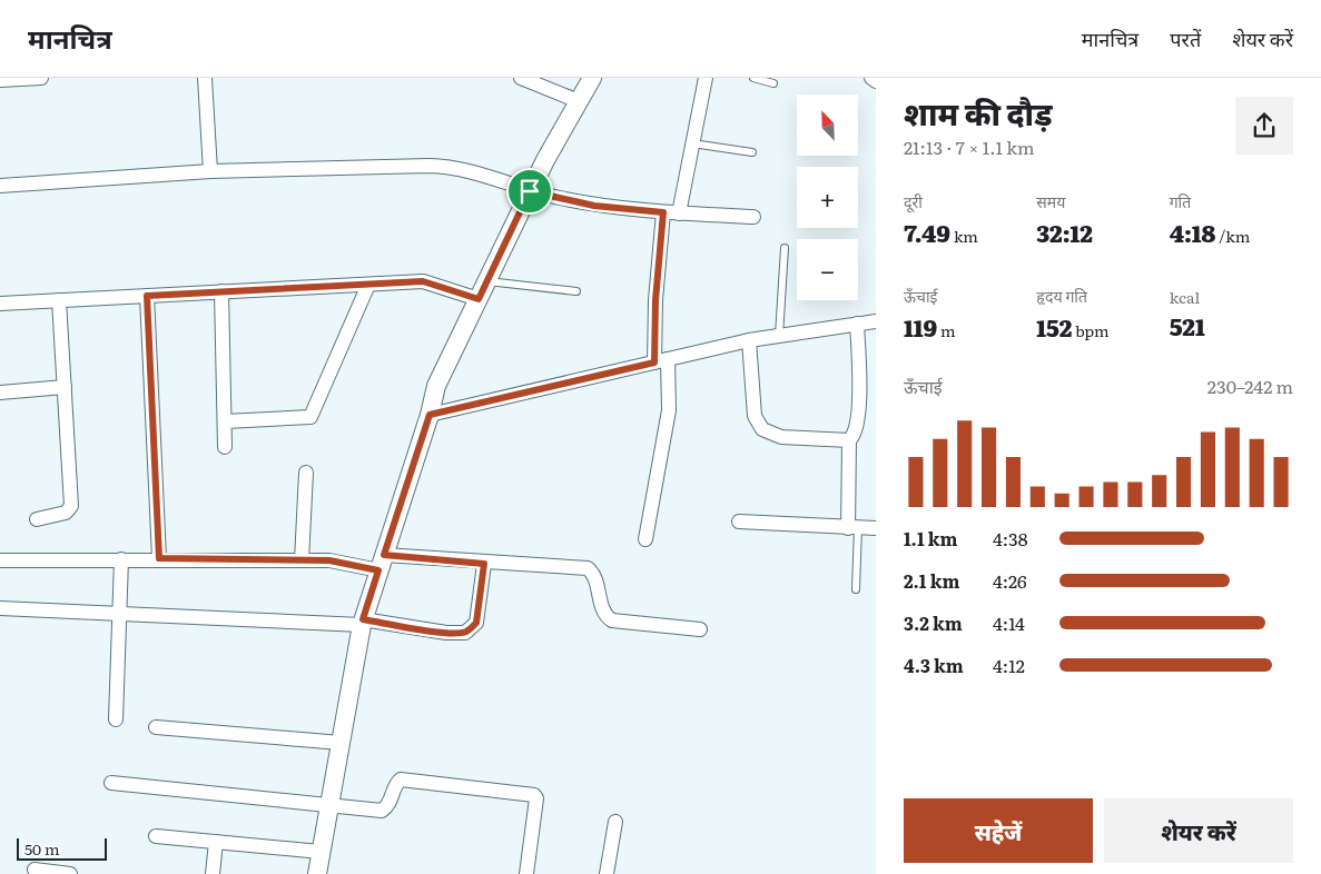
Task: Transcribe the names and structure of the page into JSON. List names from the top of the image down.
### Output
{
  "scale_bar": "50 m",
  "north": "top left",
  "page": {
    "header": "मानचित्र",
    "nav": ["मानचित्र", "परतें", "शेयर करें"],
    "heading": ["शाम की दौड़", "21:13 · 7 × 1.1 km"],
    "map_buttons": ["+", "−"],
    "stats": [
      ["दूरी", "7.49 km"],
      ["समय", "32:12"],
      ["गति", "4:18 /km"],
      ["ऊँचाई", "119 m"],
      ["हृदय गति", "152 bpm"],
      ["kcal", "521"]
    ],
    "chart": ["ऊँचाई", "230–242 m"],
    "list": [
      {
        "name": "1.1 km",
        "note": "4:38"
      },
      {
        "name": "2.1 km",
        "note": "4:26"
      },
      {
        "name": "3.2 km",
        "note": "4:14"
      },
      {
        "name": "4.3 km",
        "note": "4:12"
      }
    ],
    "buttons": ["सहेजें", "शेयर करें"],
    "scale": "50 m"
  }
}
